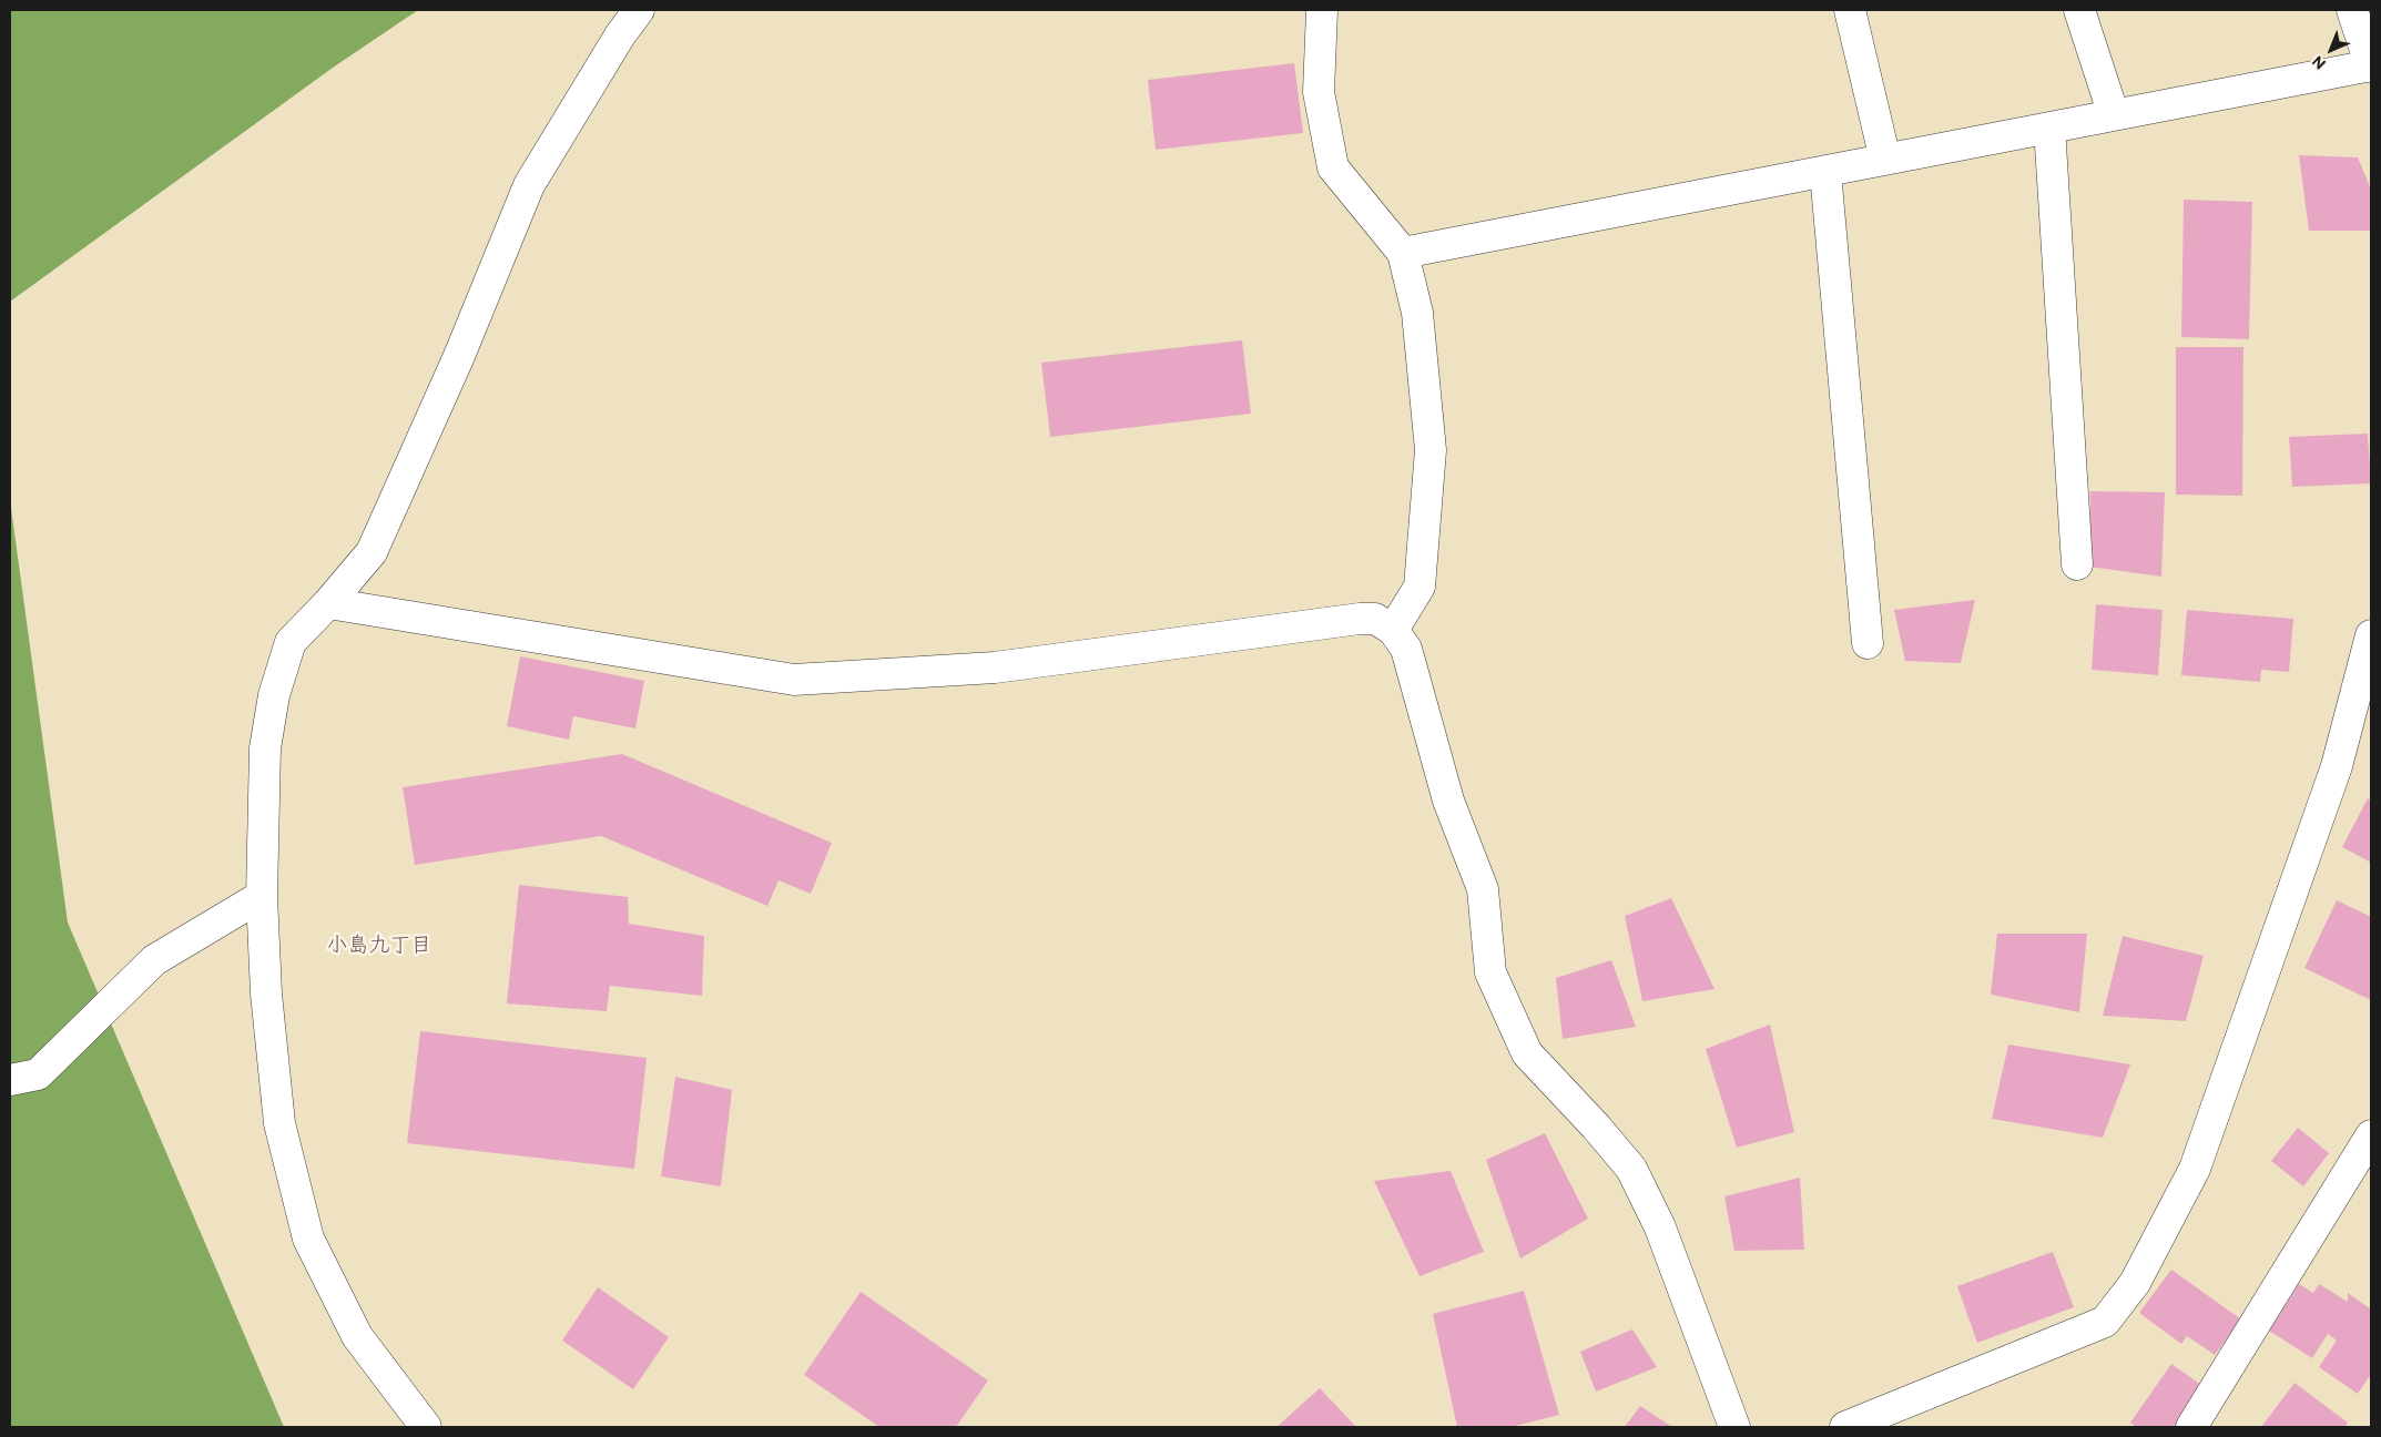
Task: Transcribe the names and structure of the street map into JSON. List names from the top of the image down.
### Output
{
  "districts": ["小島九丁目"],
  "north": "bottom left"
}
